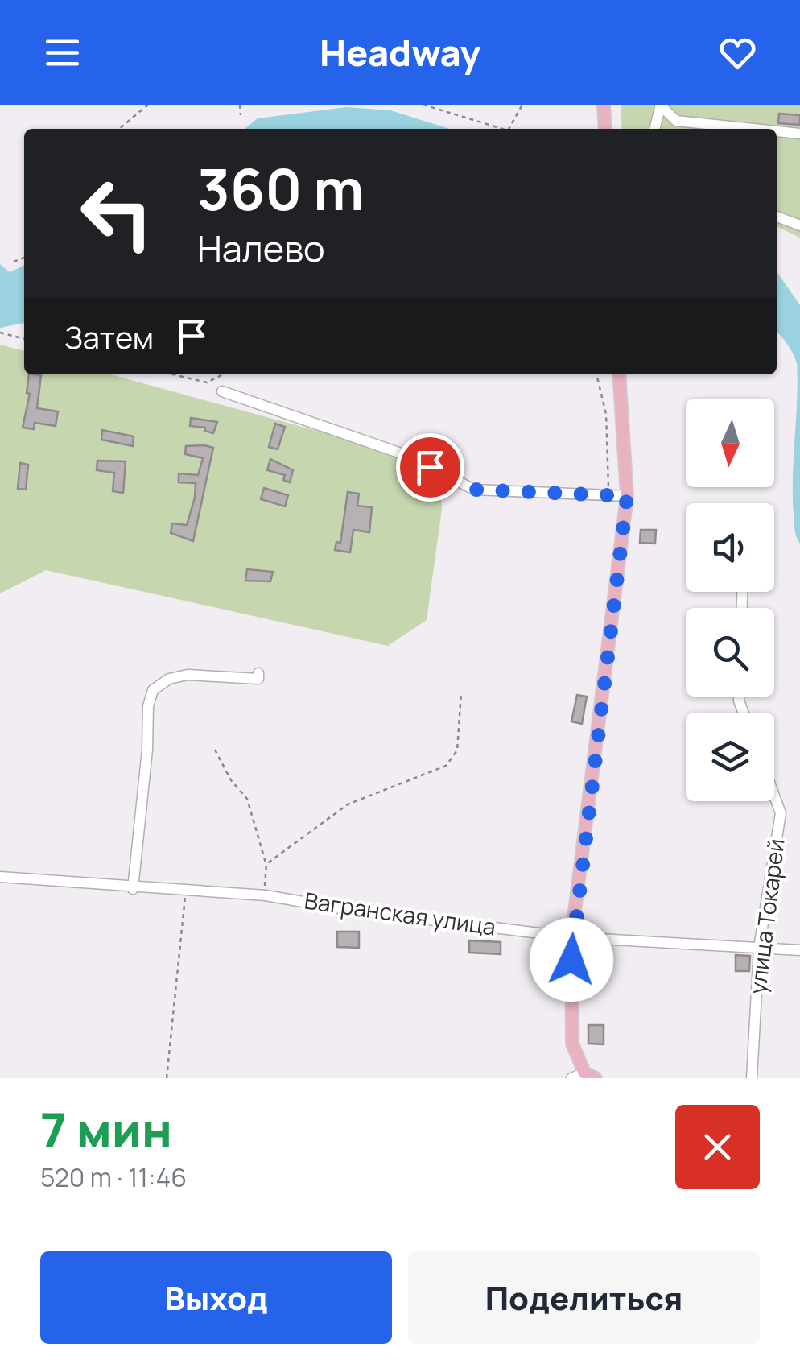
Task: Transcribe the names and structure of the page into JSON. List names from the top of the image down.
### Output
{
  "streets": {
    "street": ["Вагранская улица", "улица Токарей"]
  },
  "crossings": [
    ["Вагранская улица", "улица Токарей"]
  ],
  "north": "bottom",
  "page": {
    "header": "Headway",
    "turn": ["360 m", "Налево"],
    "then": "Затем",
    "heading": ["7 мин", "520 m · 11:46"],
    "buttons": ["Выход", "Поделиться"]
  }
}
